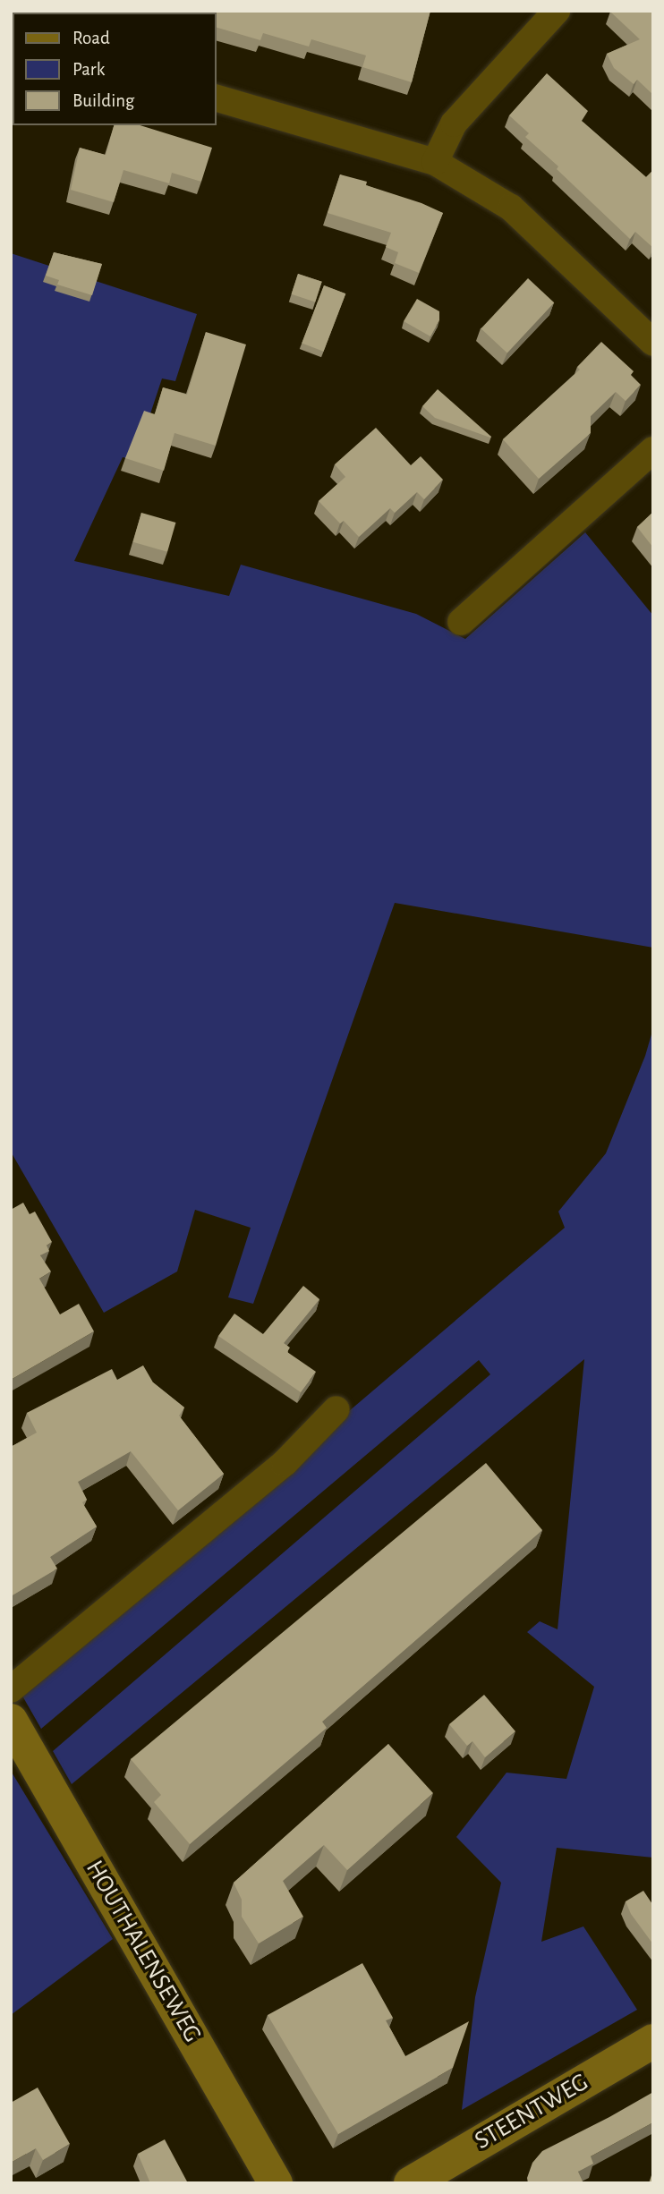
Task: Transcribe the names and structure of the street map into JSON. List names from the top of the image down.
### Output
{
  "streets": {
    "street": ["HOUTHALENSEWEG", "STEENTWEG"]
  },
  "legend": ["Road", "Park", "Building"]
}
